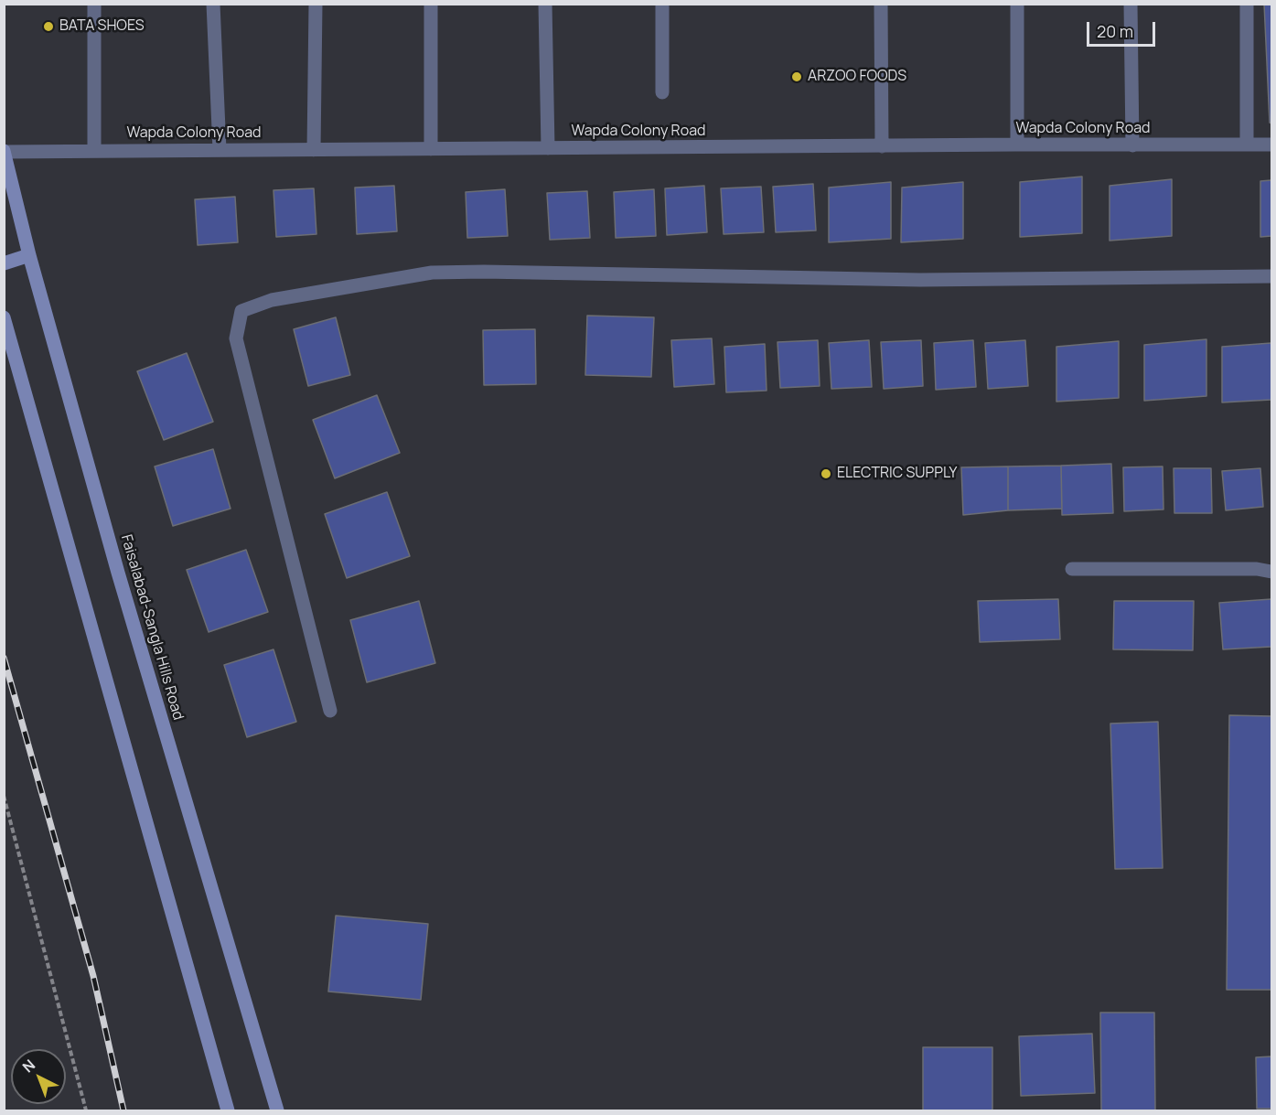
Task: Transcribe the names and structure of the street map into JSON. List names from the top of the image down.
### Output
{
  "streets": {
    "main road": ["Faisalabad-Sangla Hills Road"],
    "street": ["Wapda Colony Road"]
  },
  "crossings": [
    ["Wapda Colony Road", "Faisalabad-Sangla Hills Road"]
  ],
  "places": ["BATA SHOES", "ARZOO FOODS", "ELECTRIC SUPPLY"],
  "scale_bar": "20 m",
  "north": "top left"
}
